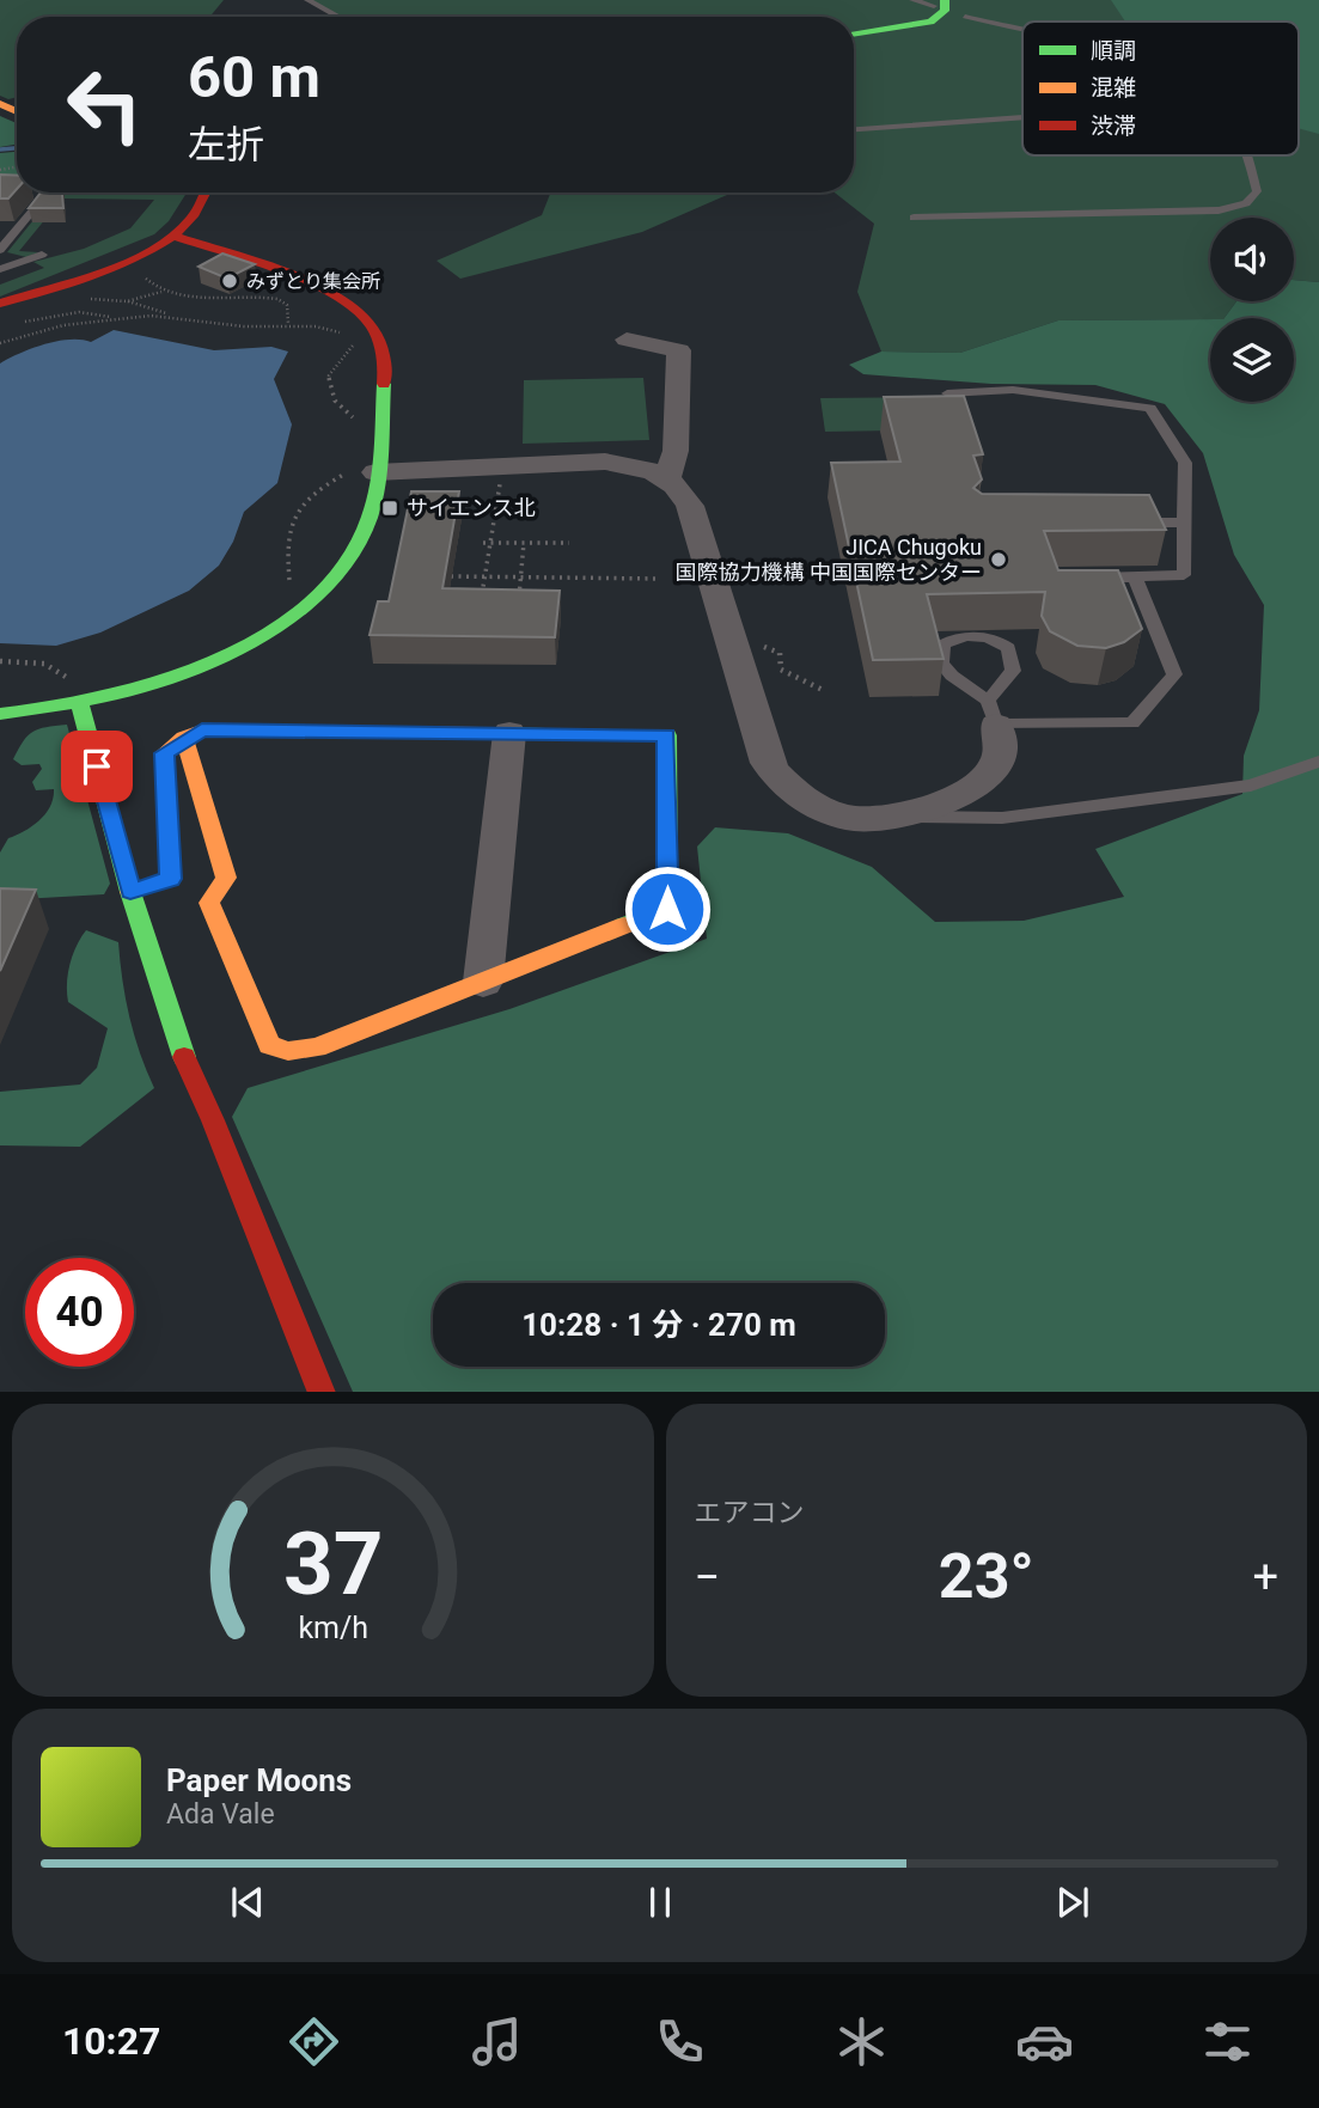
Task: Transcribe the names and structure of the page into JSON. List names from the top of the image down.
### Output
{
  "places": {
    "other": ["みずとり集会所", "JICA Chugoku 国際協力機構 中国国際センター"],
    "transit": ["サイエンス北"]
  },
  "legend": ["順調", "混雑", "渋滞"],
  "page": {
    "turn": ["60 m", "左折"],
    "limit": "40",
    "trip": "10:28 · 1 分 · 270 m",
    "tile": "エアコン",
    "heat": ["−", "23°", "+"],
    "song": ["Paper Moons", "Ada Vale"],
    "tabs": "10:27",
    "gauge": ["37", "km/h"]
  }
}
